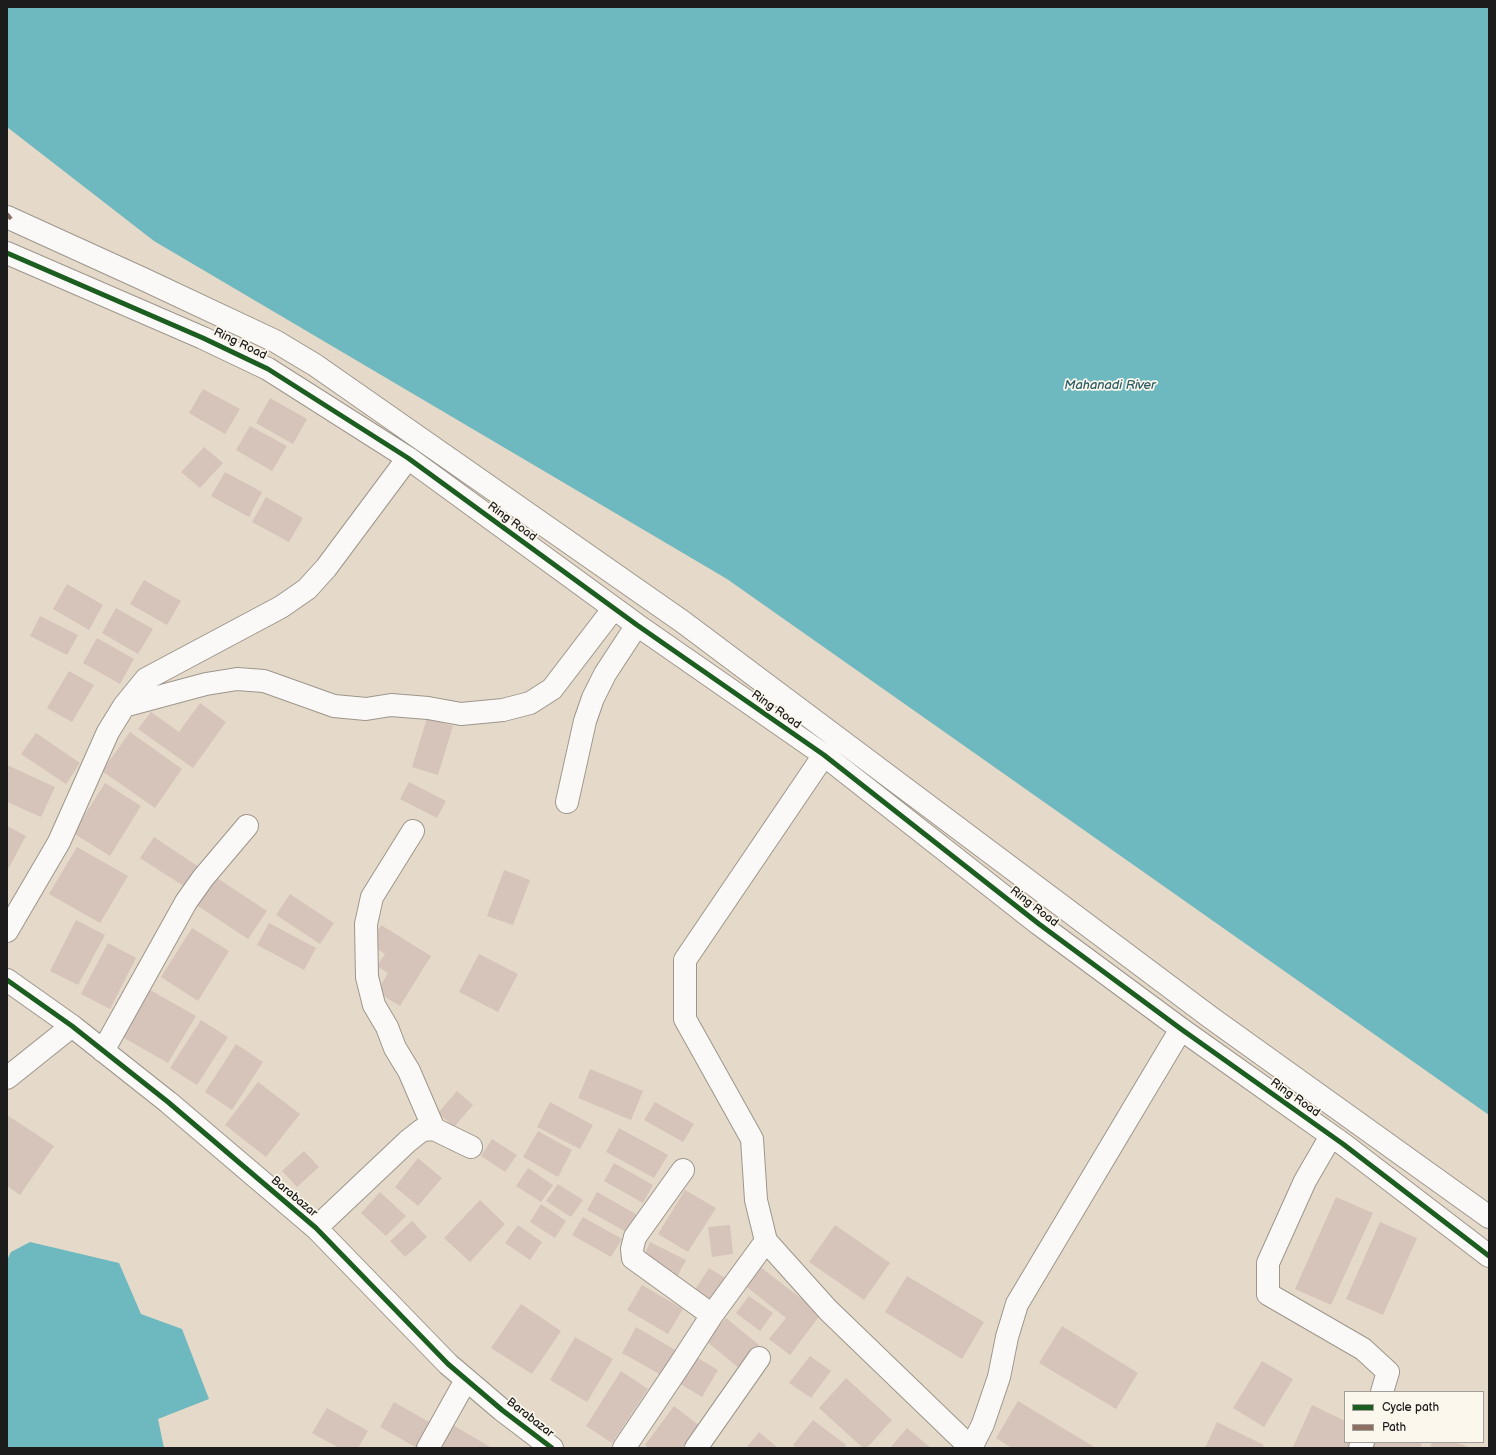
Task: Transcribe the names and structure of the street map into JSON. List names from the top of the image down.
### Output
{
  "streets": {
    "street": ["Ring Road", "Barabazar"]
  },
  "water": ["Mahanadi River"],
  "legend": ["Cycle path", "Path"]
}
